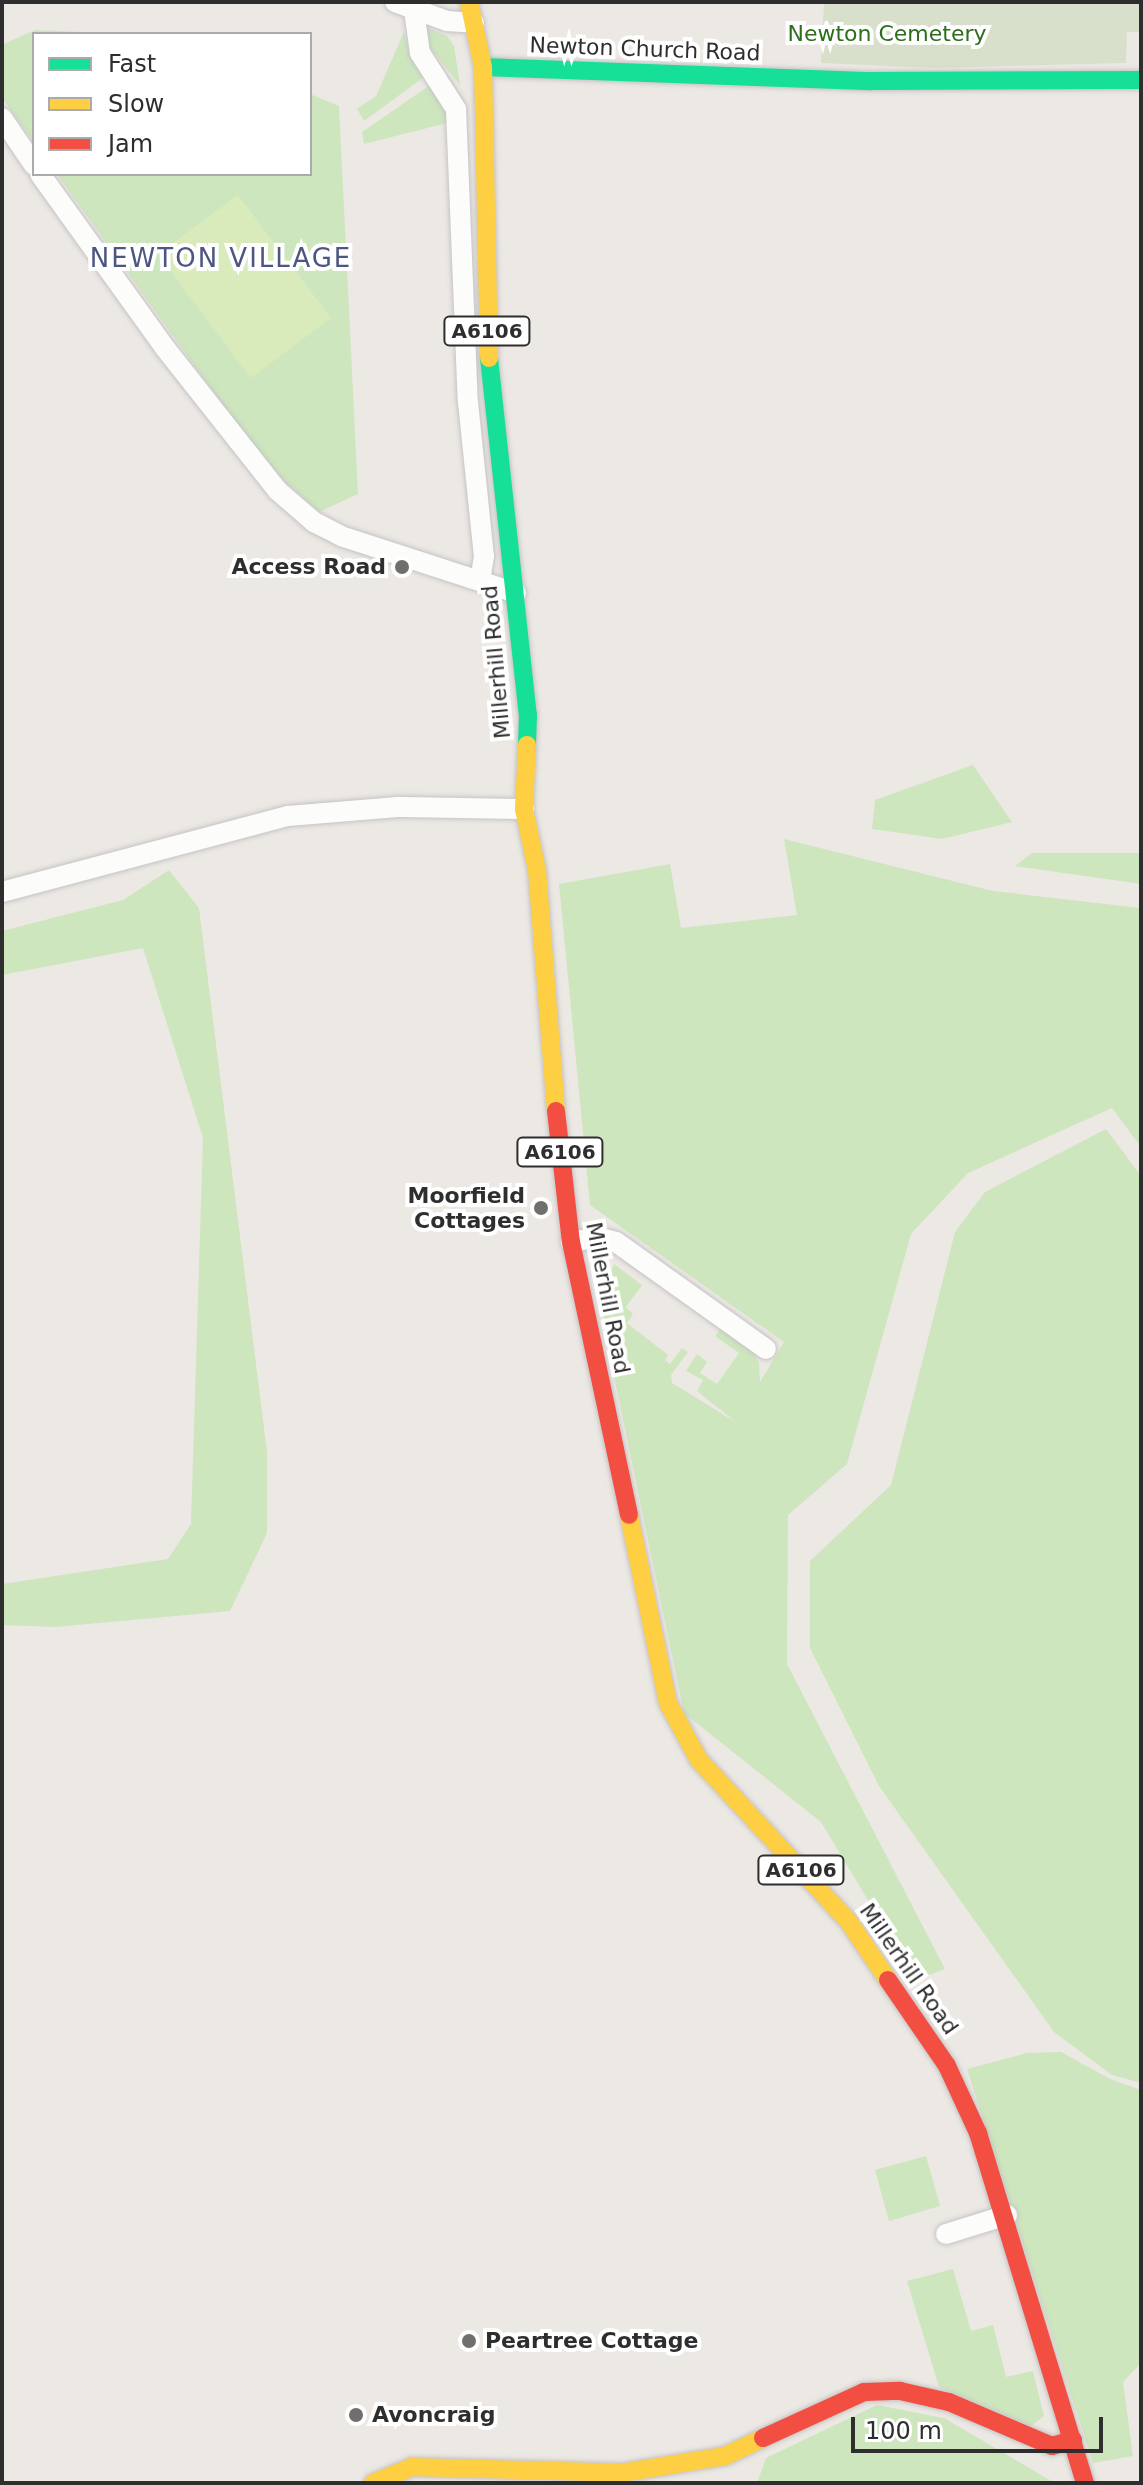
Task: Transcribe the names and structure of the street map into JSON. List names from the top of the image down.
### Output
{
  "streets": {
    "main road": ["Newton Church Road", "A6106", "Millerhill Road"]
  },
  "crossings": [
    ["Newton Church Road", "Millerhill Road"]
  ],
  "districts": ["NEWTON VILLAGE"],
  "parks": ["Newton Cemetery"],
  "places": [
    "Access Road",
    "Moorfield Cottages",
    "Peartree Cottage",
    "Avoncraig"
  ],
  "legend": ["Fast", "Slow", "Jam"],
  "scale_bar": "100 m"
}
